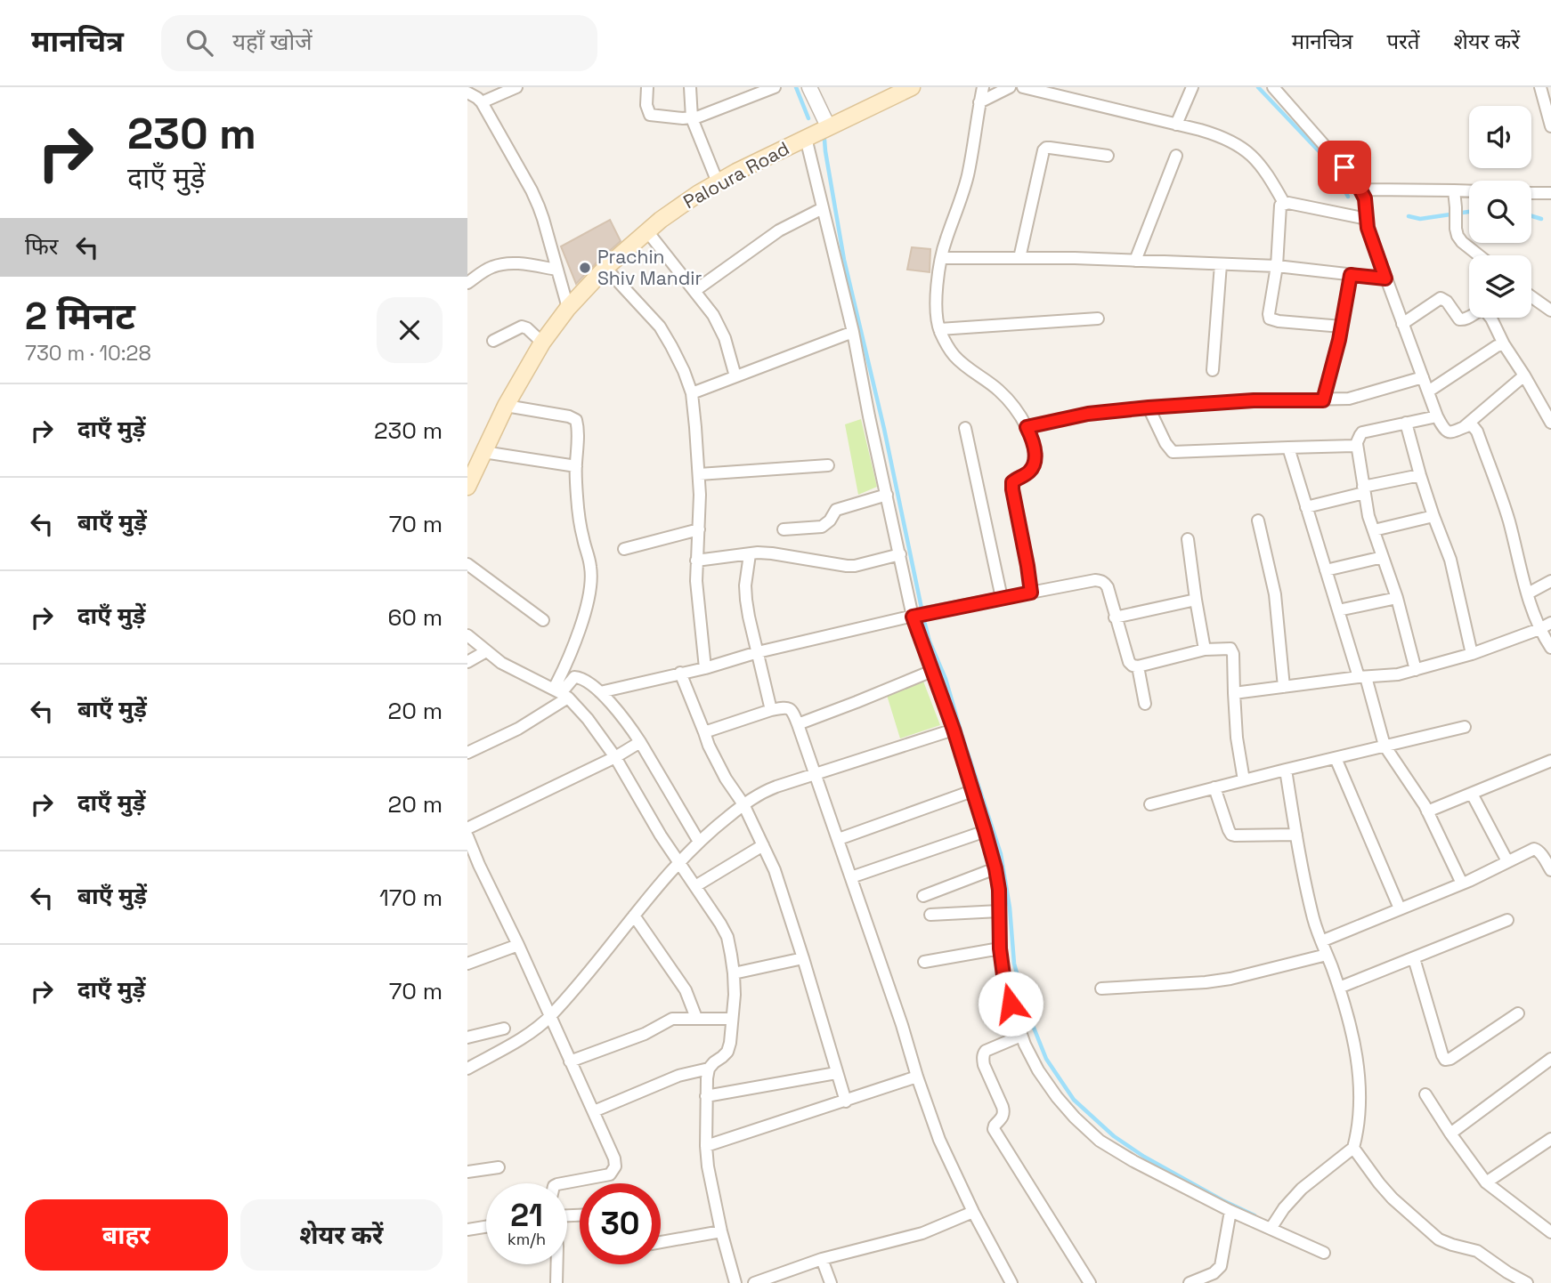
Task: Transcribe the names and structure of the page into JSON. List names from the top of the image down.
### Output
{
  "streets": {
    "main road": ["Paloura Road"]
  },
  "places": ["Prachin Shiv Mandir"],
  "page": {
    "header": "मानचित्र",
    "search": "यहाँ खोजें",
    "nav": ["मानचित्र", "परतें", "शेयर करें"],
    "turn": ["230 m", "दाएँ मुड़ें"],
    "then": "फिर",
    "heading": ["2 मिनट", "730 m · 10:28"],
    "list": [
      {
        "name": "दाएँ मुड़ें",
        "value": "230 m"
      },
      {
        "name": "बाएँ मुड़ें",
        "value": "70 m"
      },
      {
        "name": "दाएँ मुड़ें",
        "value": "60 m"
      },
      {
        "name": "बाएँ मुड़ें",
        "value": "20 m"
      },
      {
        "name": "दाएँ मुड़ें",
        "value": "20 m"
      },
      {
        "name": "बाएँ मुड़ें",
        "value": "170 m"
      },
      {
        "name": "दाएँ मुड़ें",
        "value": "70 m"
      }
    ],
    "speed": "21 km/h",
    "limit": "30",
    "buttons": ["बाहर", "शेयर करें"]
  }
}
